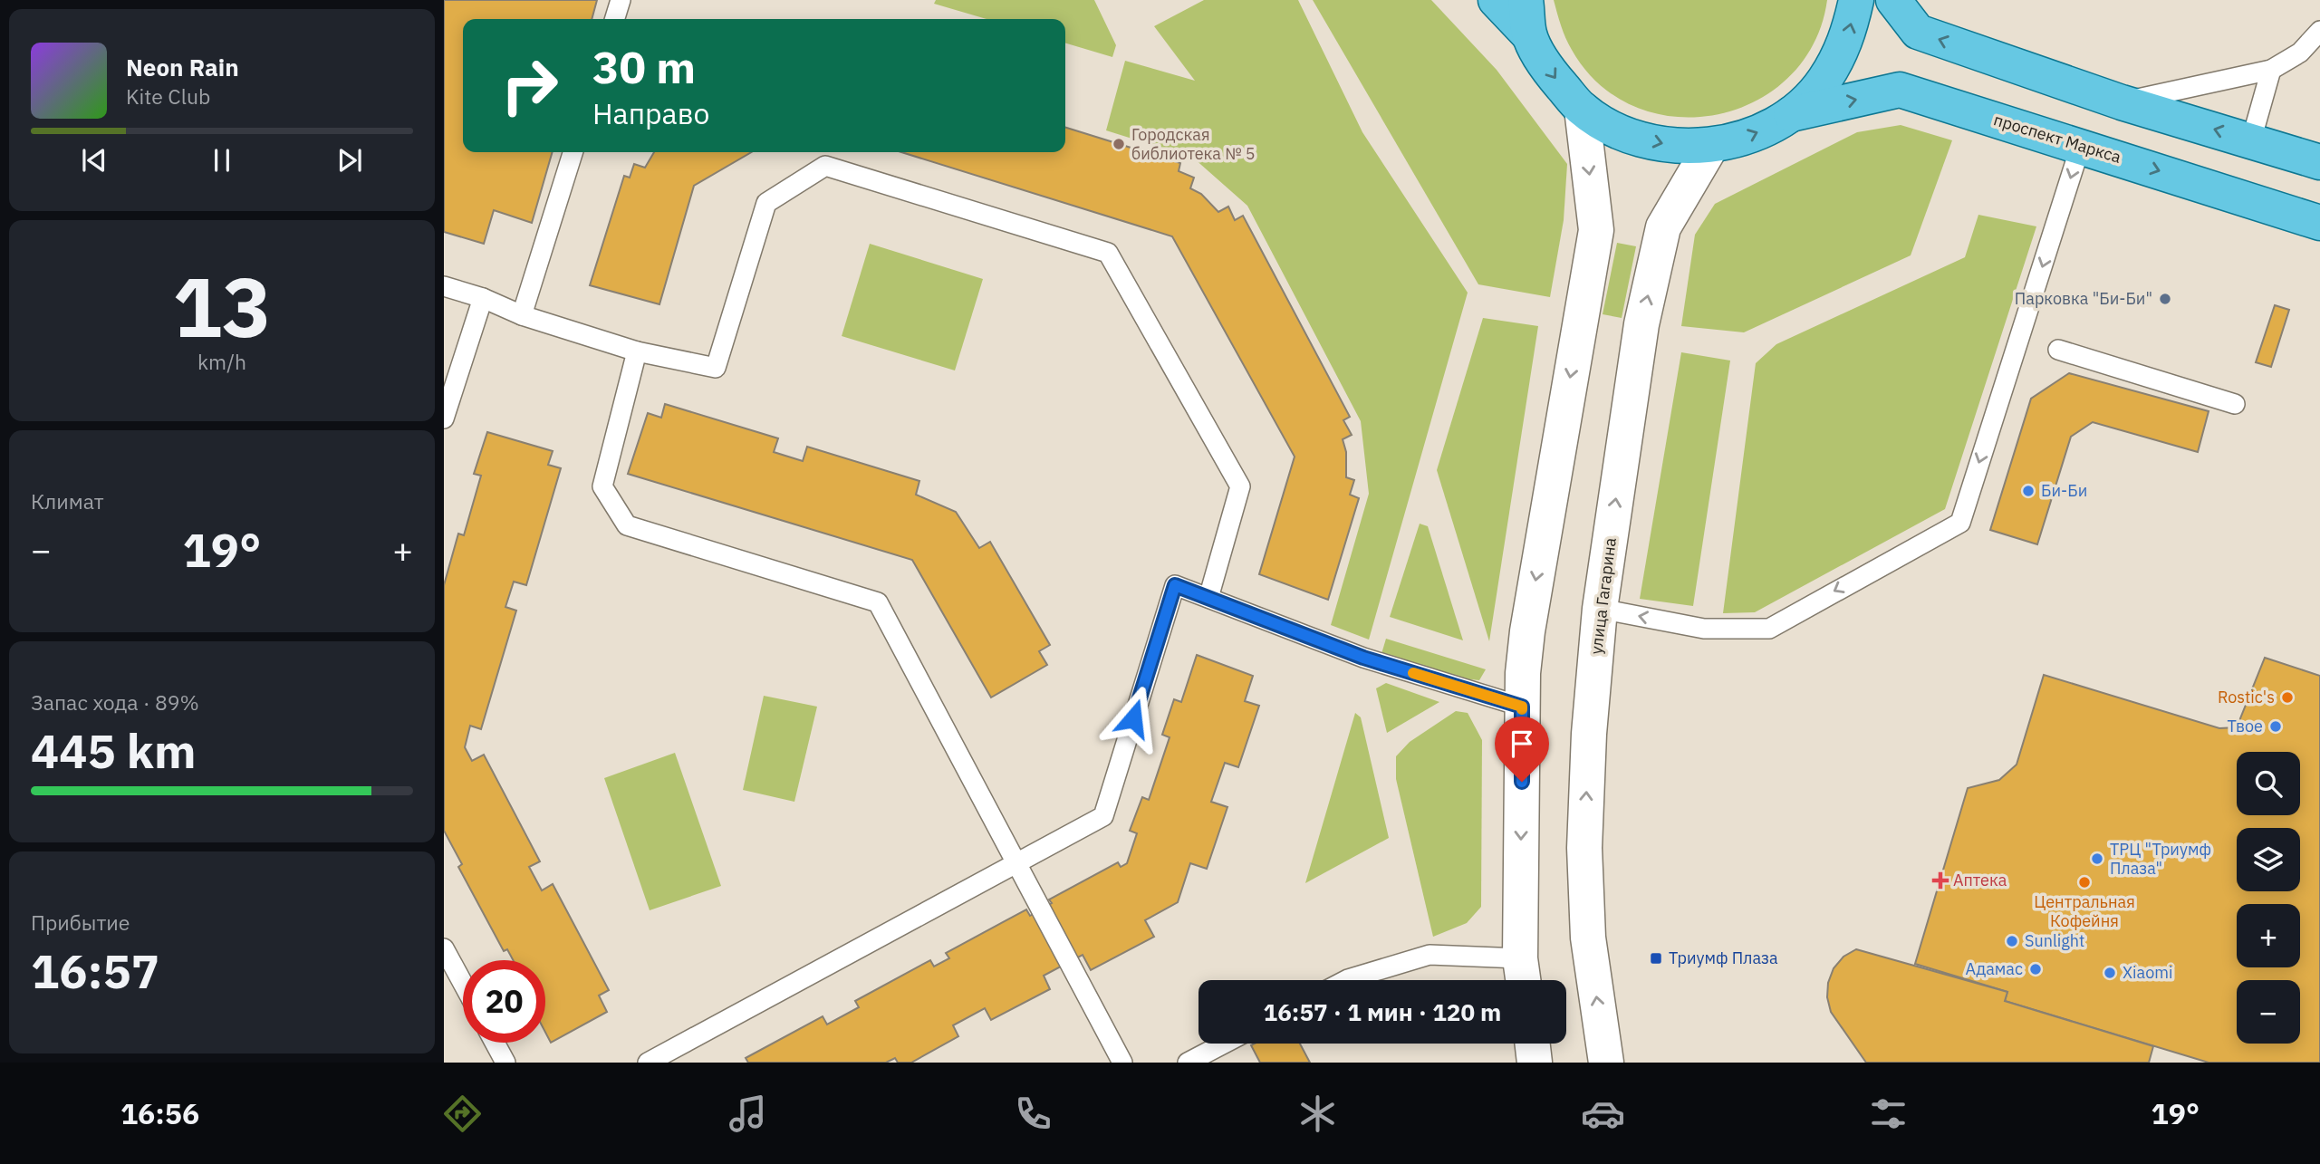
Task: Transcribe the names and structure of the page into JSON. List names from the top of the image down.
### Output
{
  "streets": {
    "main road": ["проспект Маркса", "улица Гагарина"]
  },
  "places": {
    "other": [
      "Городская библиотека № 5",
      "Парковка \"Би-Би\"",
      "Би-Би",
      "Rostic's",
      "Твое",
      "ТРЦ \"Триумф Плаза\"",
      "Центральная Кофейня",
      "Sunlight",
      "Адамас",
      "Xiaomi"
    ],
    "health": ["Аптека"],
    "transit": ["Триумф Плаза"]
  },
  "page": {
    "turn": ["30 m", "Направо"],
    "song": ["Neon Rain", "Kite Club"],
    "tile": [
      ["13", "km/h"],
      "Климат",
      ["Запас хода · 89%", "445 km"],
      ["Прибытие", "16:57"]
    ],
    "heat": ["−", "19°", "+"],
    "map_buttons": ["+", "−"],
    "limit": "20",
    "trip": "16:57 · 1 мин · 120 m",
    "tabs": ["16:56", "19°"]
  }
}
